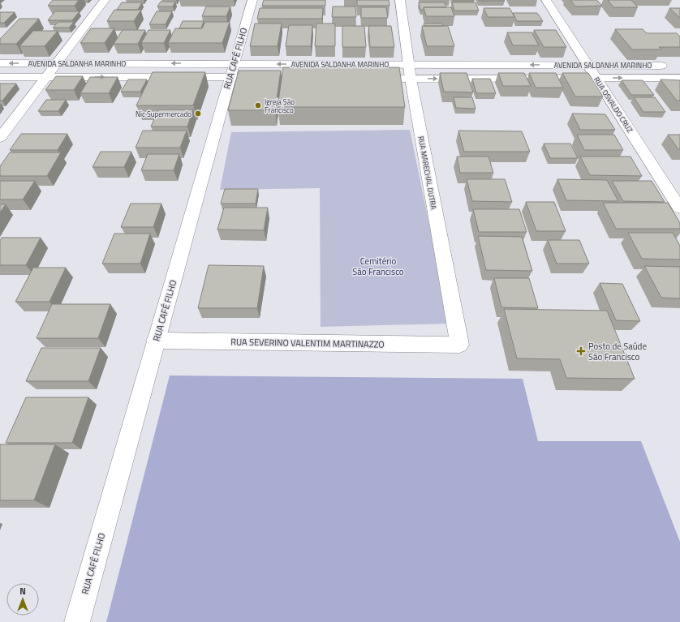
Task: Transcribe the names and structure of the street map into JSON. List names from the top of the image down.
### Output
{
  "streets": {
    "street": [
      "RUA CAFÉ FILHO",
      "AVENIDA SALDANHA MARINHO",
      "RUA OSVALDO CRUZ",
      "RUA MARECHAL DUTRA",
      "RUA SEVERINO VALENTIM MARTINAZZO"
    ]
  },
  "crossings": [
    ["RUA CAFÉ FILHO", "AVENIDA SALDANHA MARINHO"],
    ["RUA CAFÉ FILHO", "RUA SEVERINO VALENTIM MARTINAZZO"],
    ["AVENIDA SALDANHA MARINHO", "RUA OSVALDO CRUZ"],
    ["AVENIDA SALDANHA MARINHO", "RUA MARECHAL DUTRA"],
    ["RUA MARECHAL DUTRA", "RUA SEVERINO VALENTIM MARTINAZZO"]
  ],
  "parks": ["Cemitério São Francisco"],
  "places": {
    "other": ["Igreja São Francisco", "Nic Supermercado"],
    "health": ["Posto de Saúde São Francisco"]
  },
  "north": "top"
}
